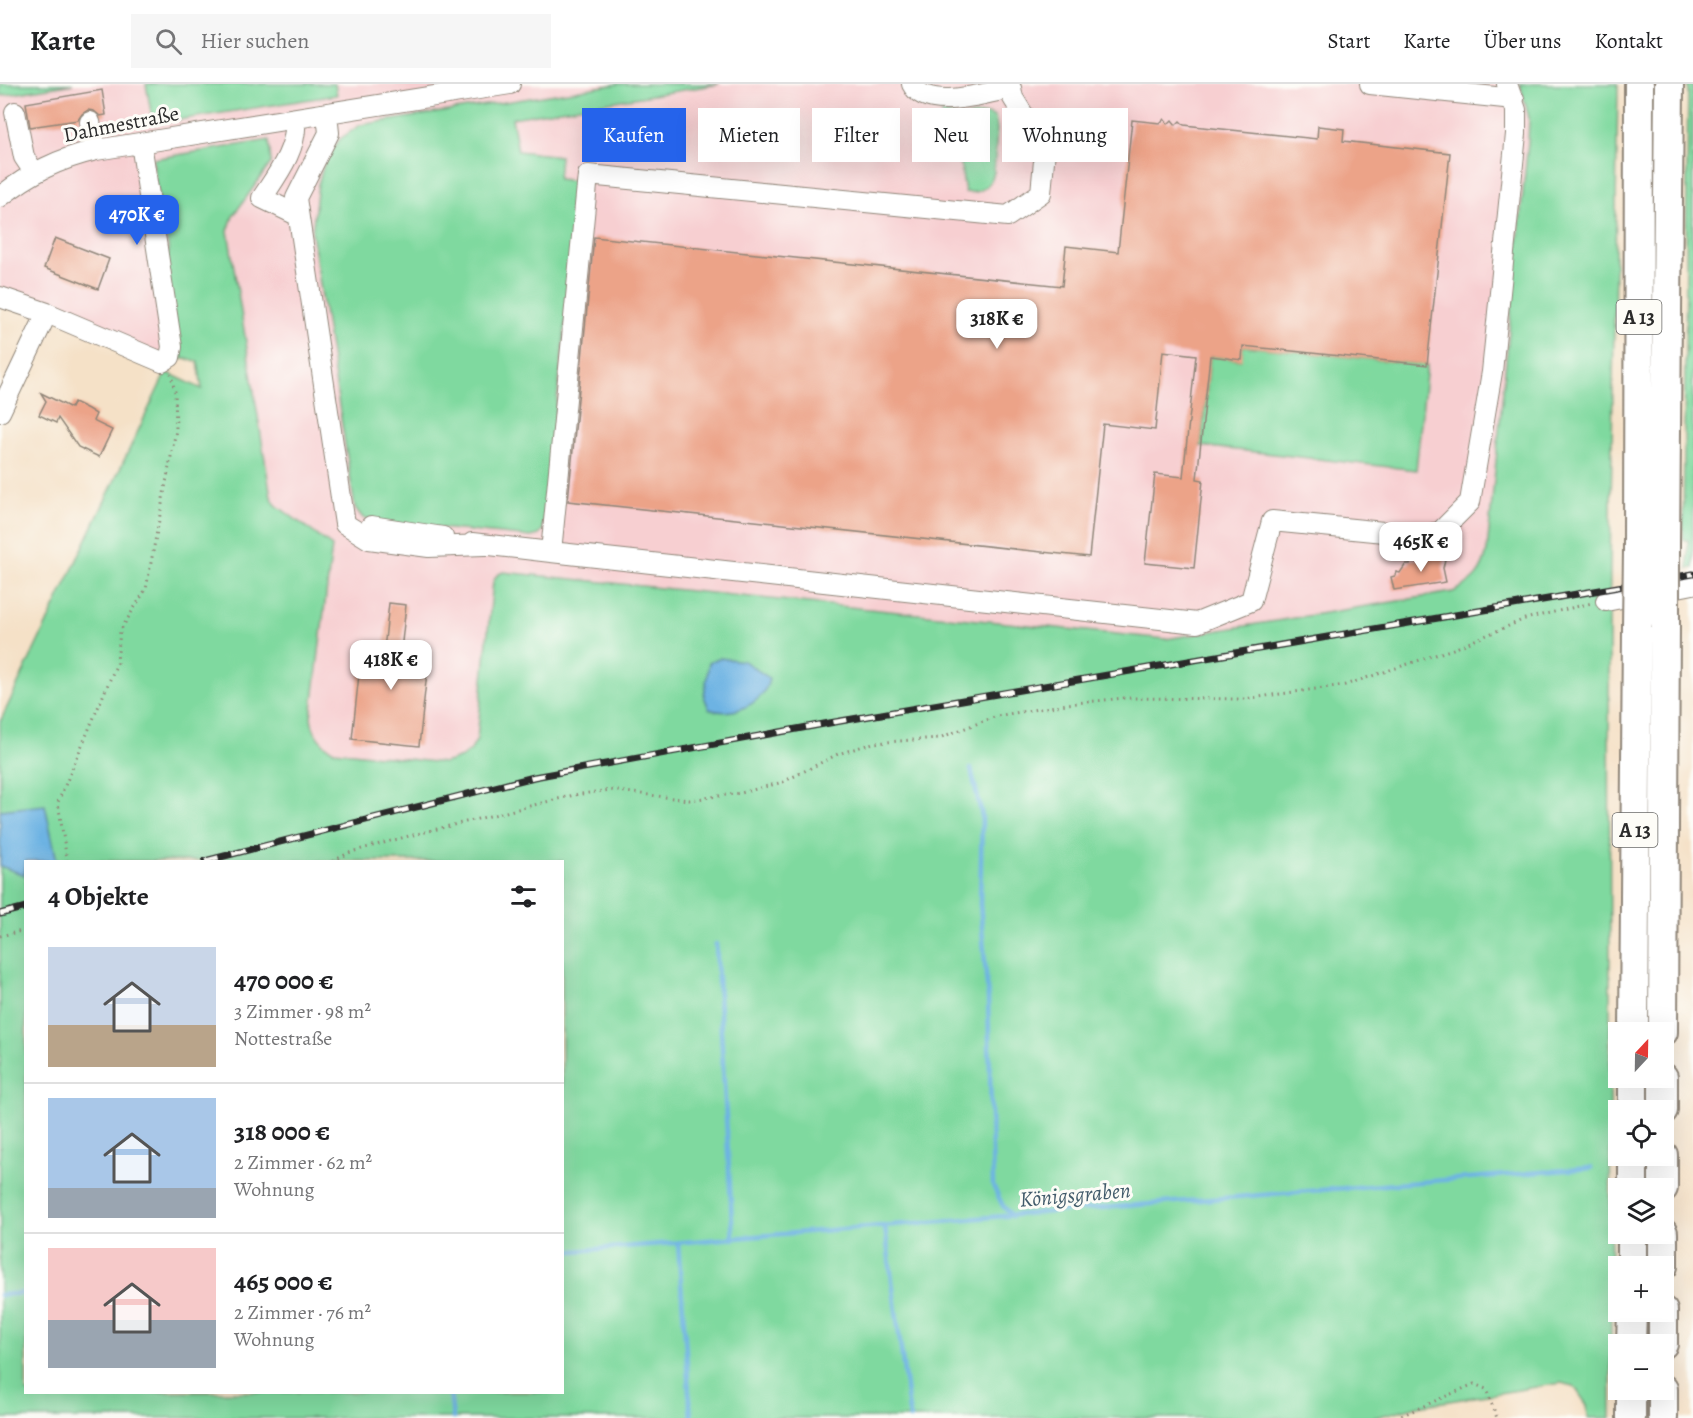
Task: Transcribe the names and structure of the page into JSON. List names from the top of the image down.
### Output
{
  "streets": {
    "highway": ["A 13"],
    "street": ["Dahmestraße"]
  },
  "water": ["Königsgraben"],
  "north": "top",
  "page": {
    "header": "Karte",
    "search": "Hier suchen",
    "nav": [
      "Start",
      "Karte",
      "Über uns",
      "Kontakt"
    ],
    "chip": [
      "Kaufen",
      "Mieten",
      "Filter",
      "Neu",
      "Wohnung"
    ],
    "price": [
      "470K €",
      "318K €",
      "465K €",
      "418K €"
    ],
    "heading": "4 Objekte",
    "list": [
      {
        "name": "470 000 €",
        "note": "3 Zimmer · 98 m² · Nottestraße"
      },
      {
        "name": "318 000 €",
        "note": "2 Zimmer · 62 m² · Wohnung"
      },
      {
        "name": "465 000 €",
        "note": "2 Zimmer · 76 m² · Wohnung"
      }
    ],
    "map_buttons": ["+", "−"]
  }
}
